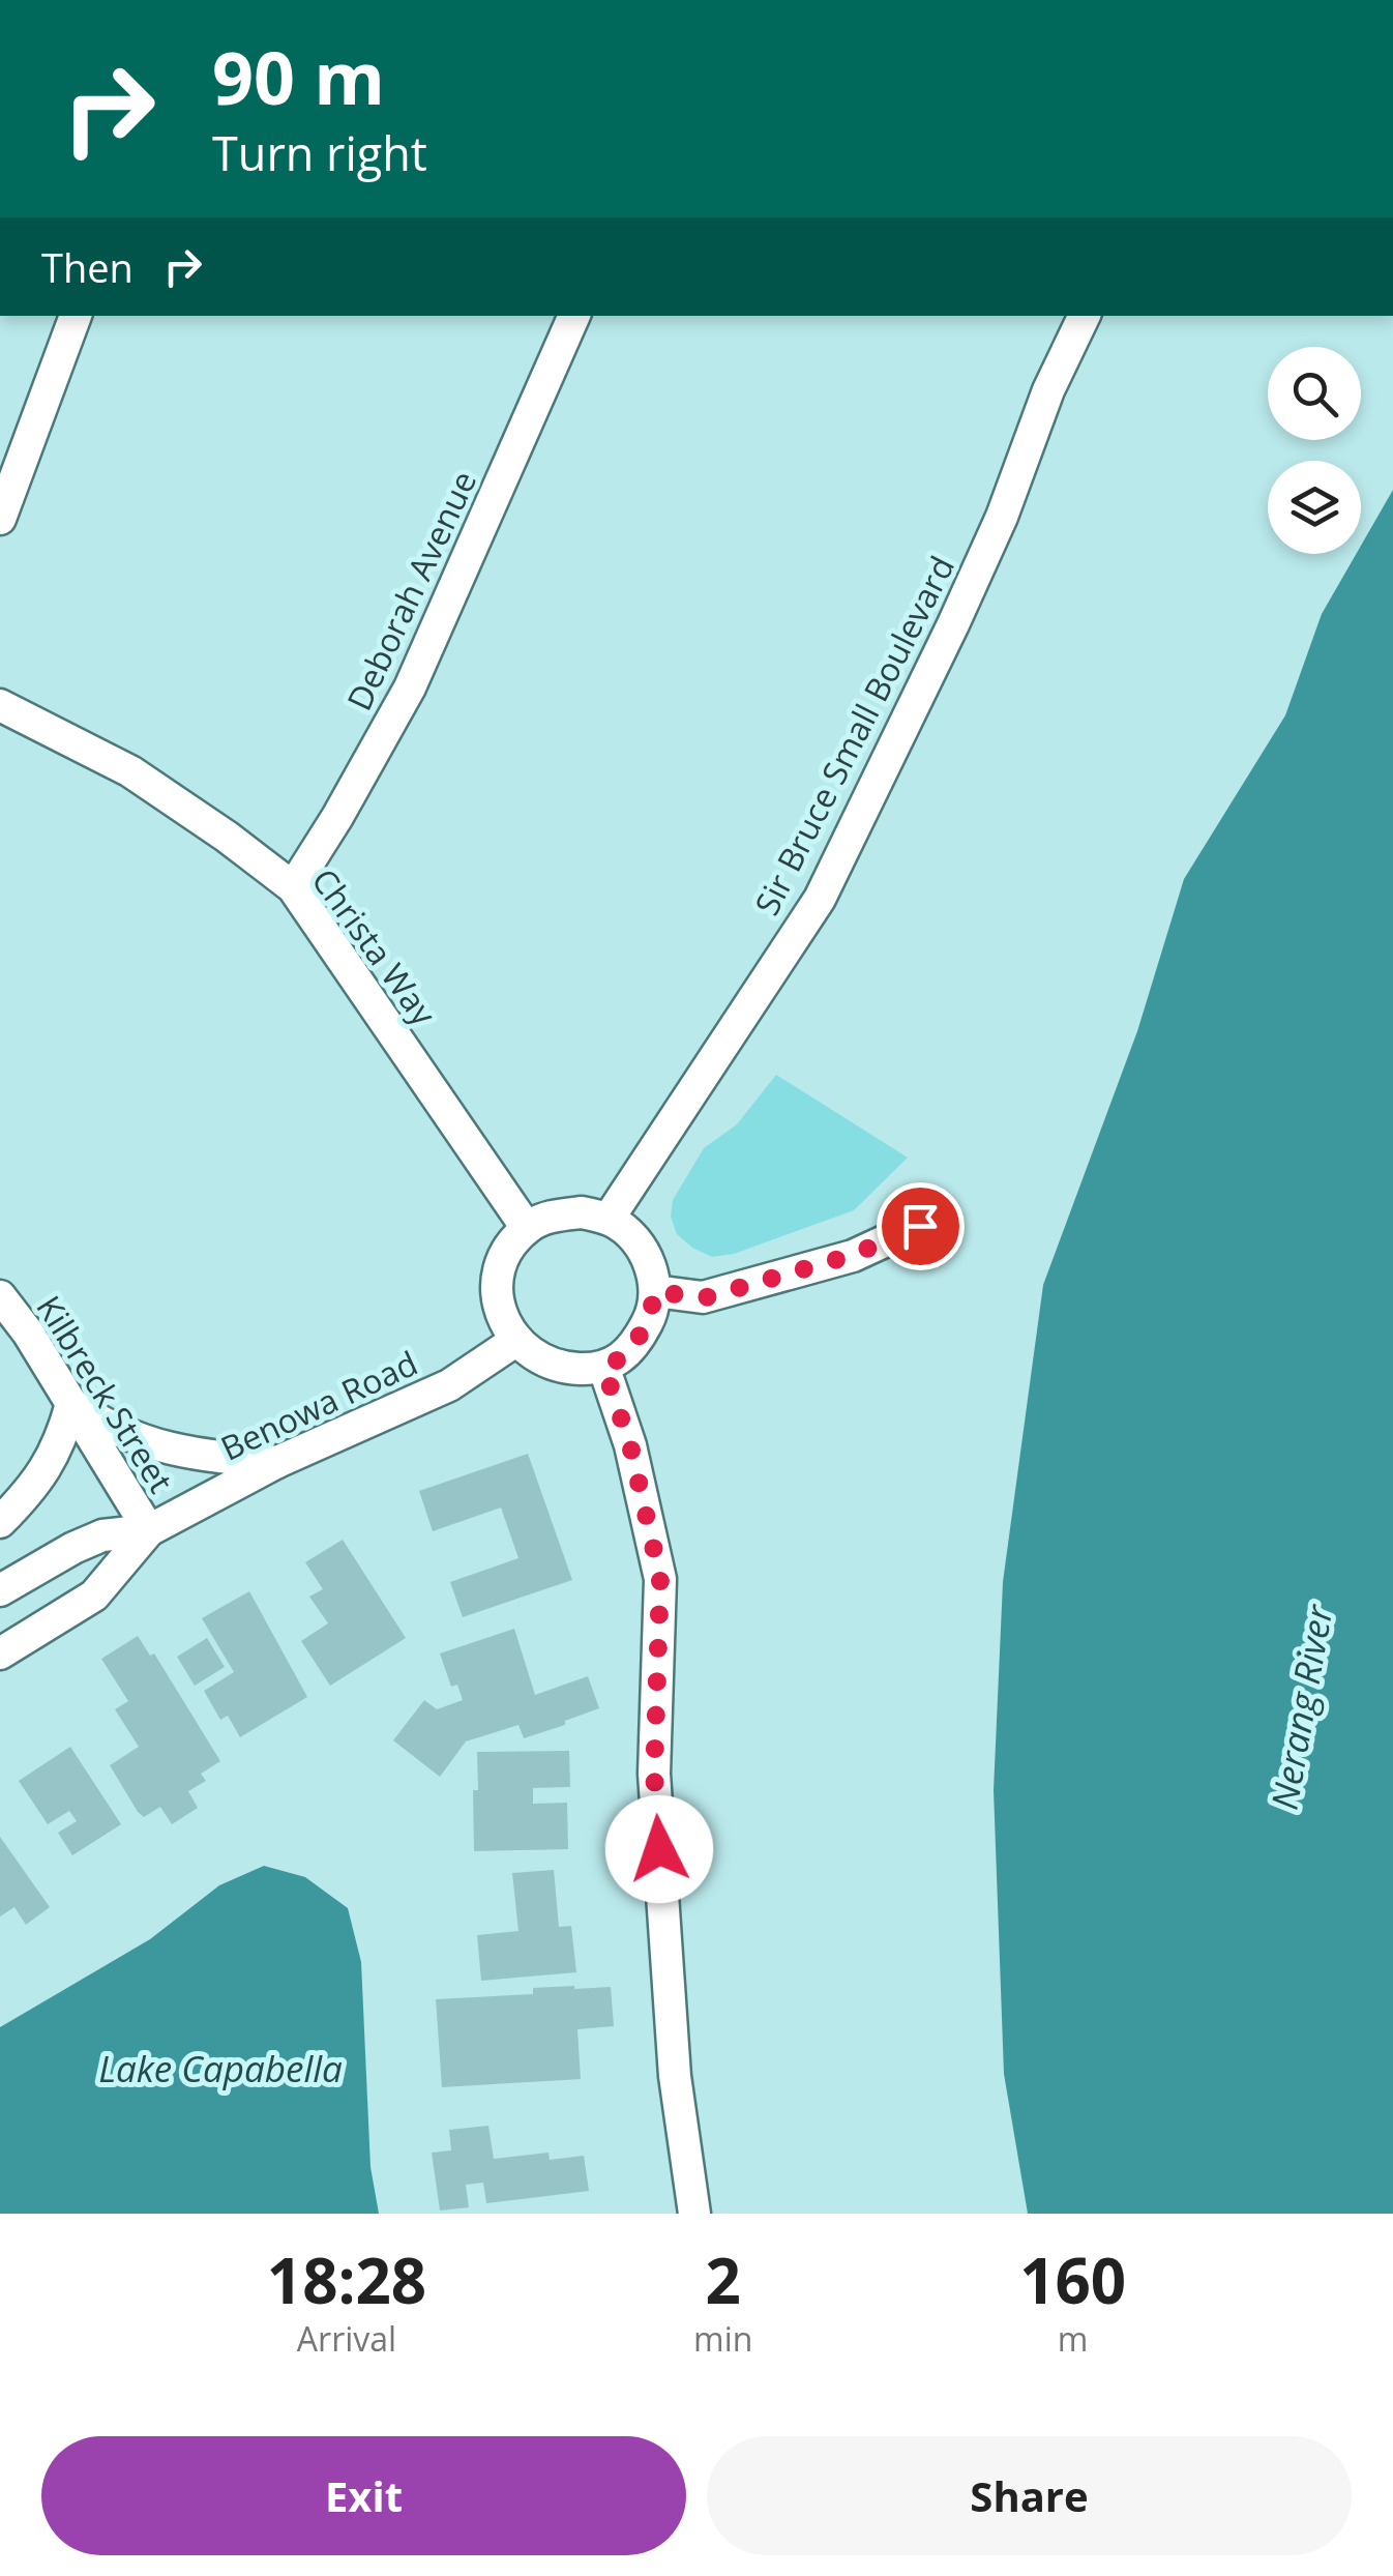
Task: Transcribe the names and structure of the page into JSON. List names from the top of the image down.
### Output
{
  "streets": {
    "street": [
      "Deborah Avenue",
      "Sir Bruce Small Boulevard",
      "Christa Way",
      "Kilbreck Street",
      "Benowa Road"
    ]
  },
  "crossings": [
    ["Deborah Avenue", "Christa Way"],
    ["Sir Bruce Small Boulevard", "Christa Way"],
    ["Sir Bruce Small Boulevard", "Benowa Road"],
    ["Christa Way", "Benowa Road"],
    ["Kilbreck Street", "Benowa Road"]
  ],
  "water": ["Nerang River", "Lake Capabella"],
  "page": {
    "turn": ["90 m", "Turn right"],
    "then": "Then",
    "eta": [
      "18:28",
      "Arrival",
      "2",
      "min",
      "160",
      "m"
    ],
    "buttons": ["Exit", "Share"]
  }
}
